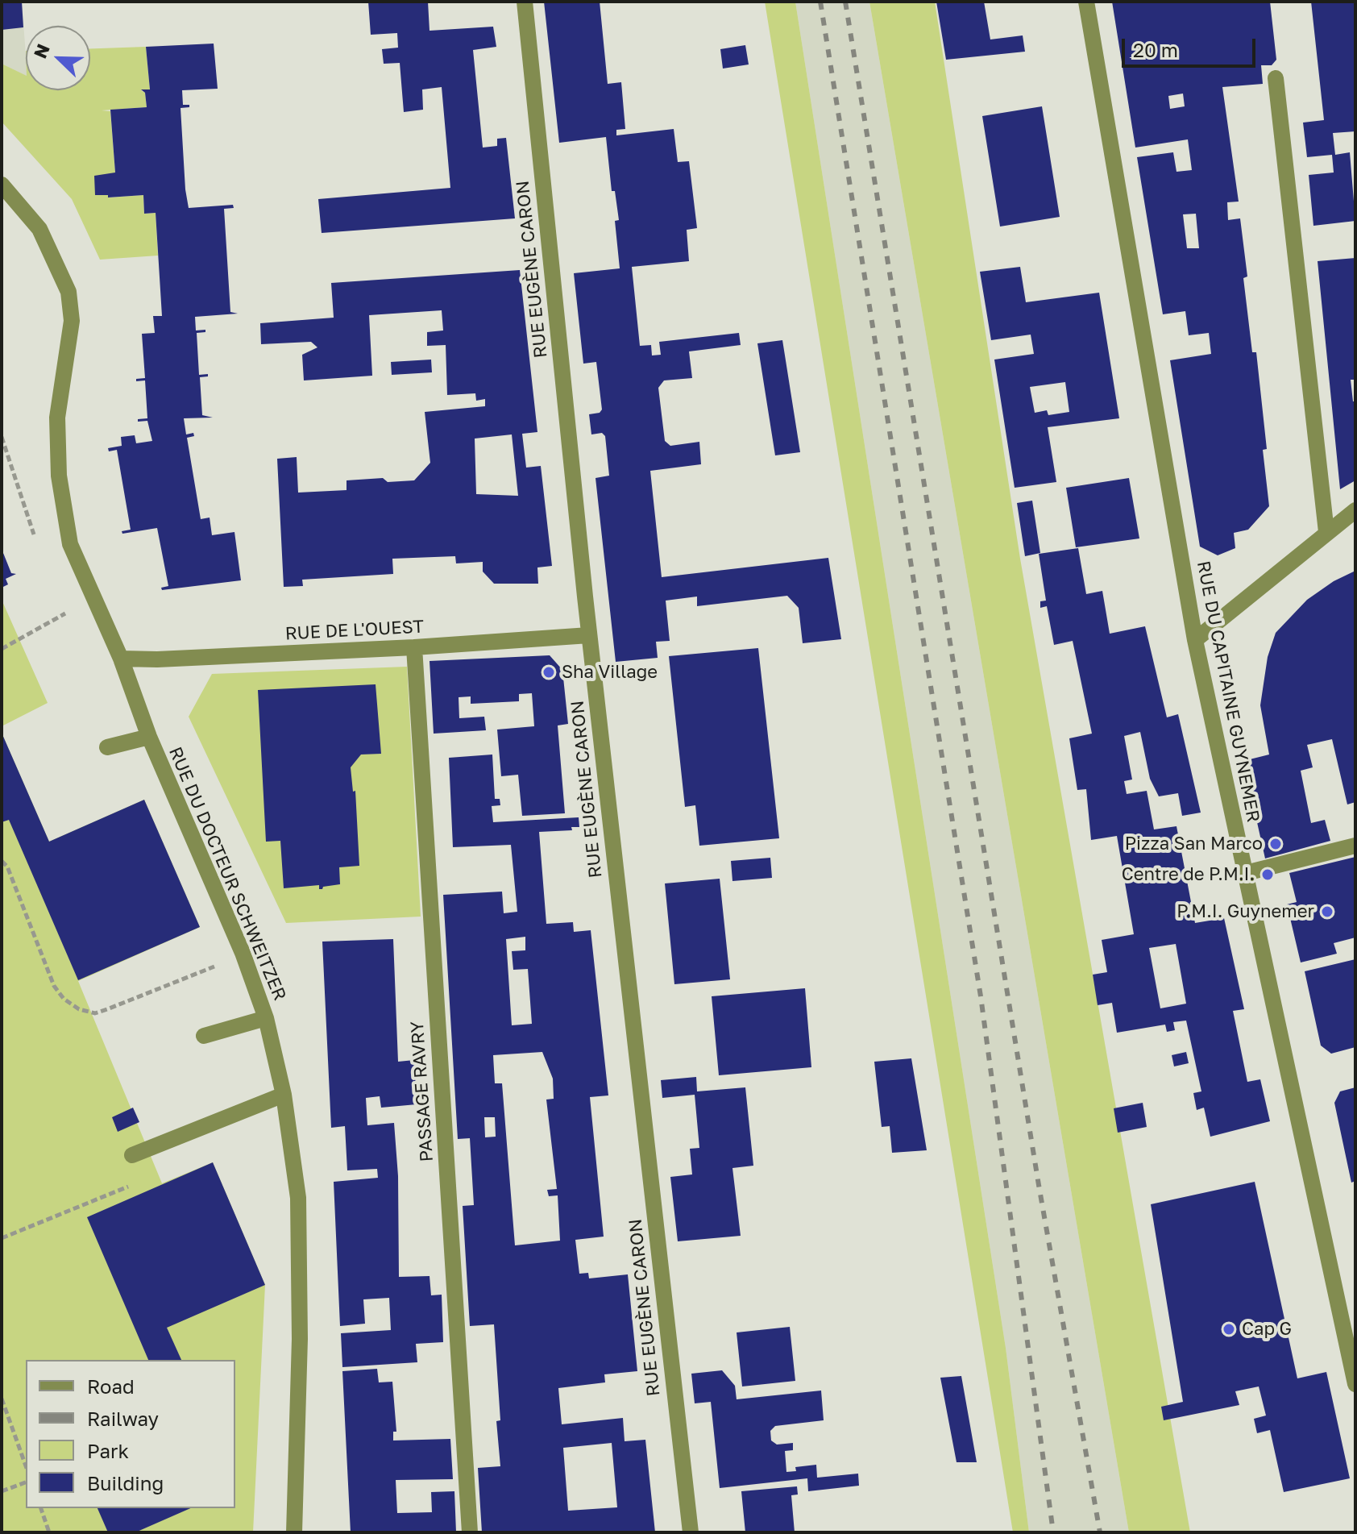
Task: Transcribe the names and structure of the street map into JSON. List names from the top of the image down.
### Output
{
  "streets": {
    "street": [
      "RUE EUGÈNE CARON",
      "RUE DE L'OUEST",
      "RUE DU CAPITAINE GUYNEMER",
      "RUE DU DOCTEUR SCHWEITZER",
      "PASSAGE RAVRY"
    ]
  },
  "crossings": [
    ["RUE EUGÈNE CARON", "RUE DE L'OUEST"],
    ["RUE DE L'OUEST", "RUE DU DOCTEUR SCHWEITZER"],
    ["RUE DE L'OUEST", "PASSAGE RAVRY"]
  ],
  "places": [
    "Sha Village",
    "Pizza San Marco",
    "Centre de P.M.I.",
    "P.M.I. Guynemer",
    "Cap G"
  ],
  "legend": [
    "Road",
    "Railway",
    "Park",
    "Building"
  ],
  "scale_bar": "20 m",
  "north": "top left"
}
